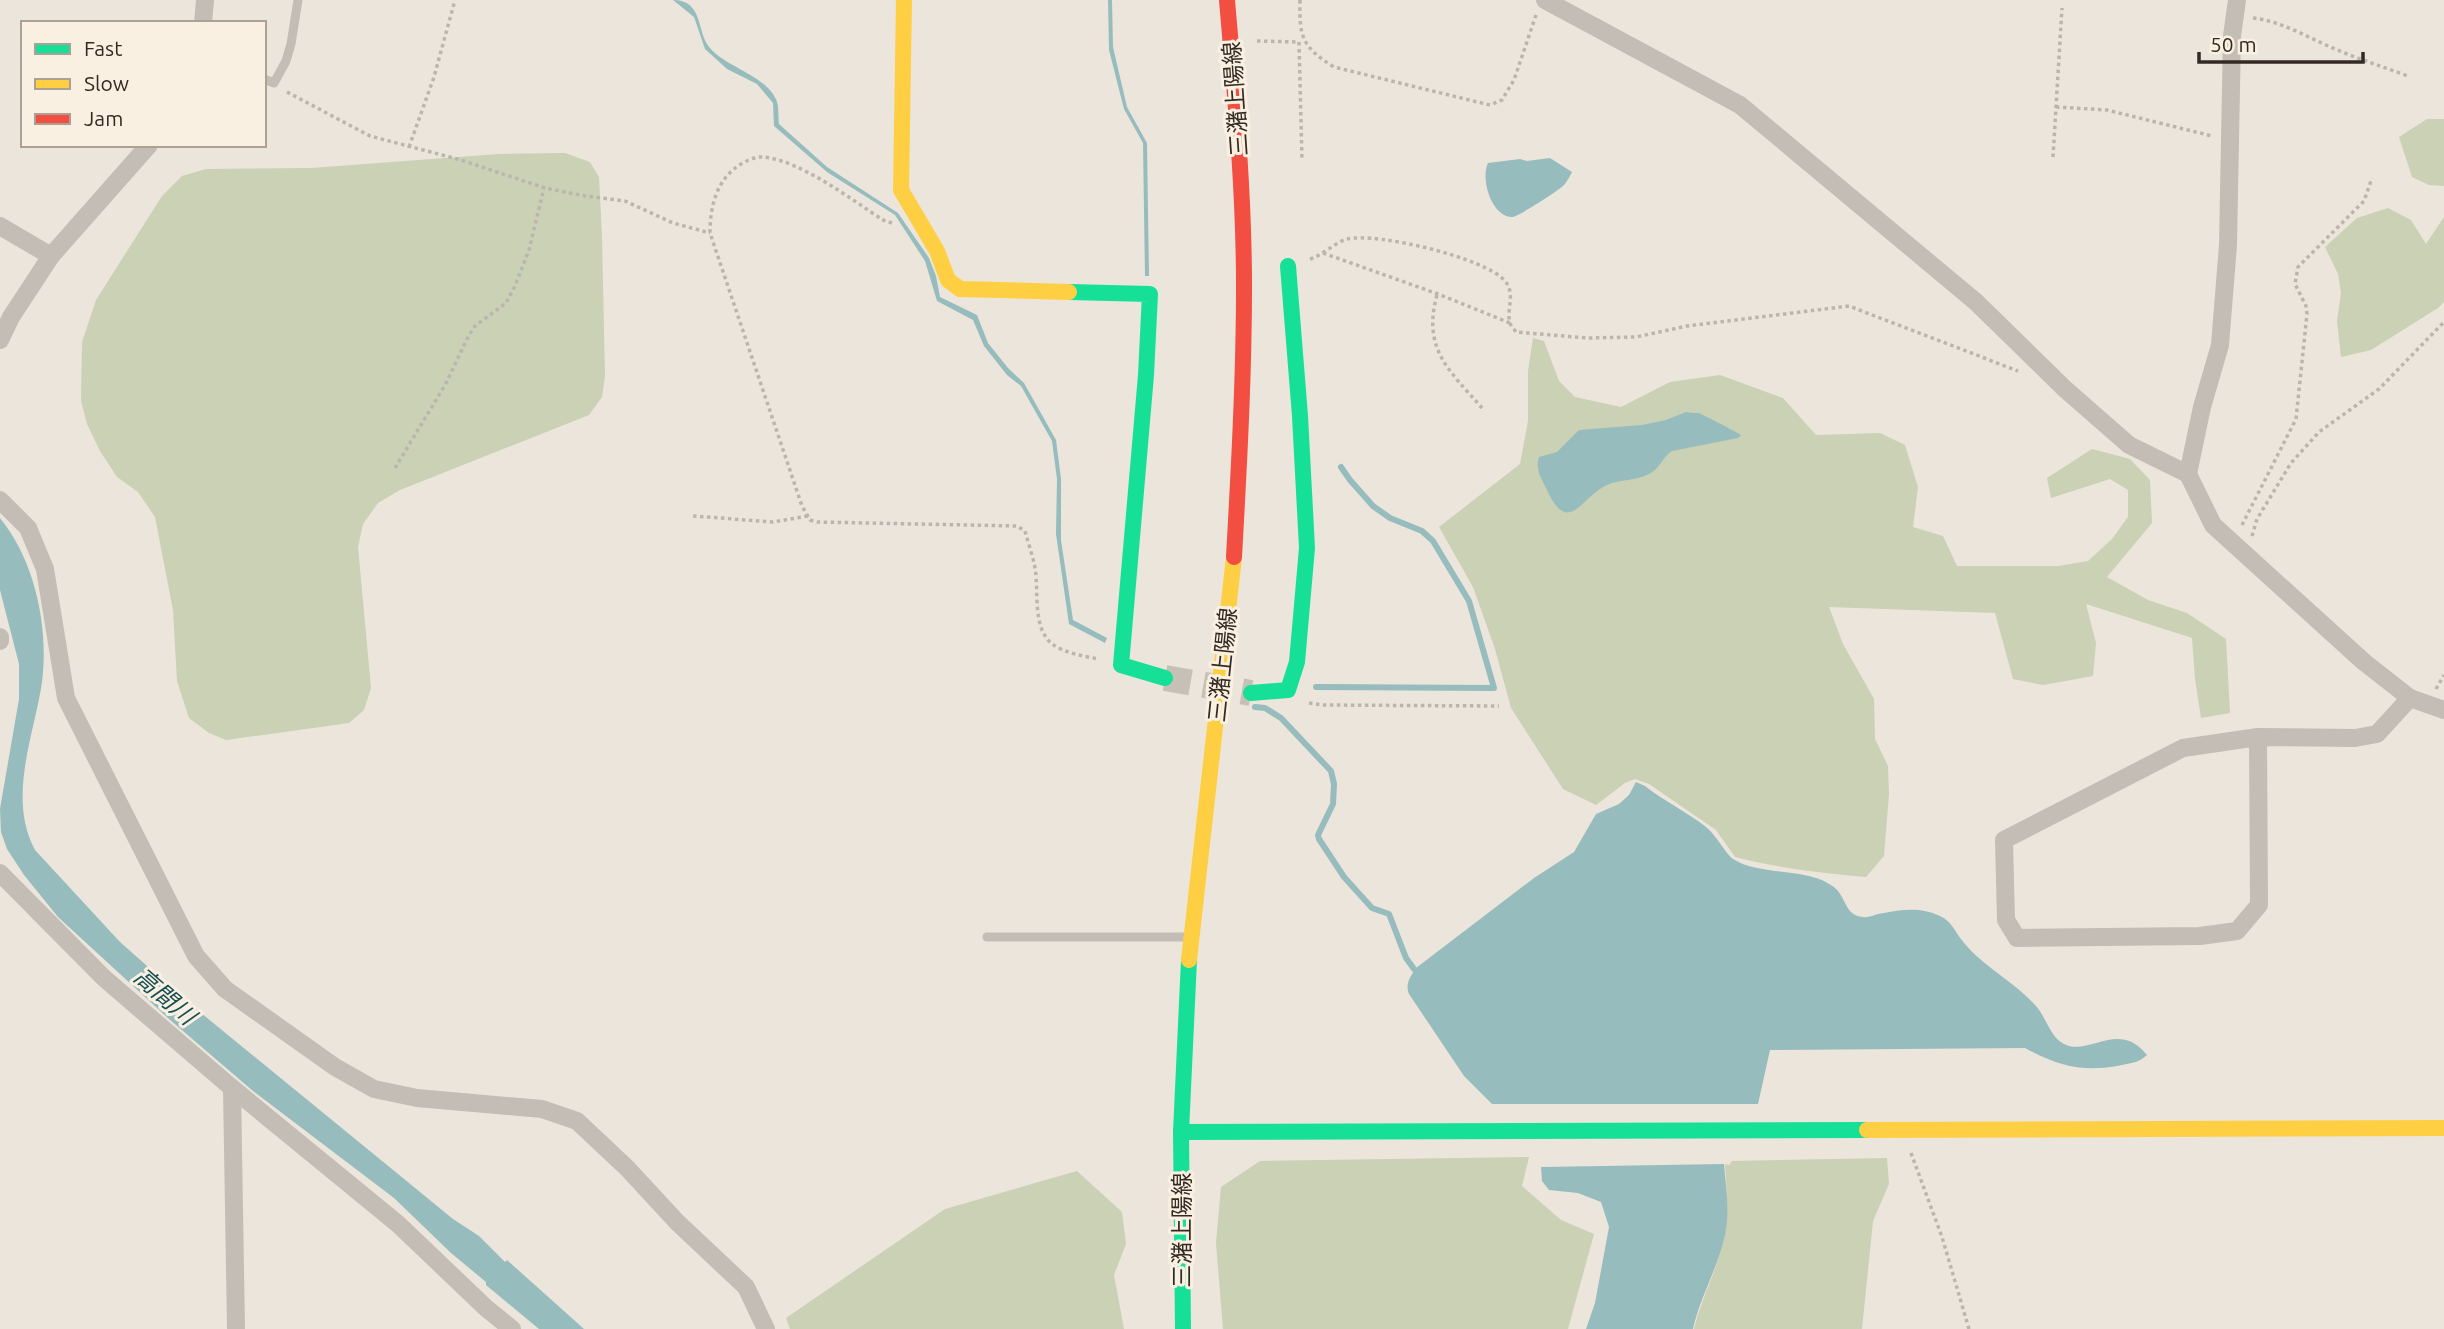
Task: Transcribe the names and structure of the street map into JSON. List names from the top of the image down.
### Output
{
  "streets": {
    "street": ["三潴上陽線"]
  },
  "water": ["高間川"],
  "legend": ["Fast", "Slow", "Jam"],
  "scale_bar": "50 m"
}
